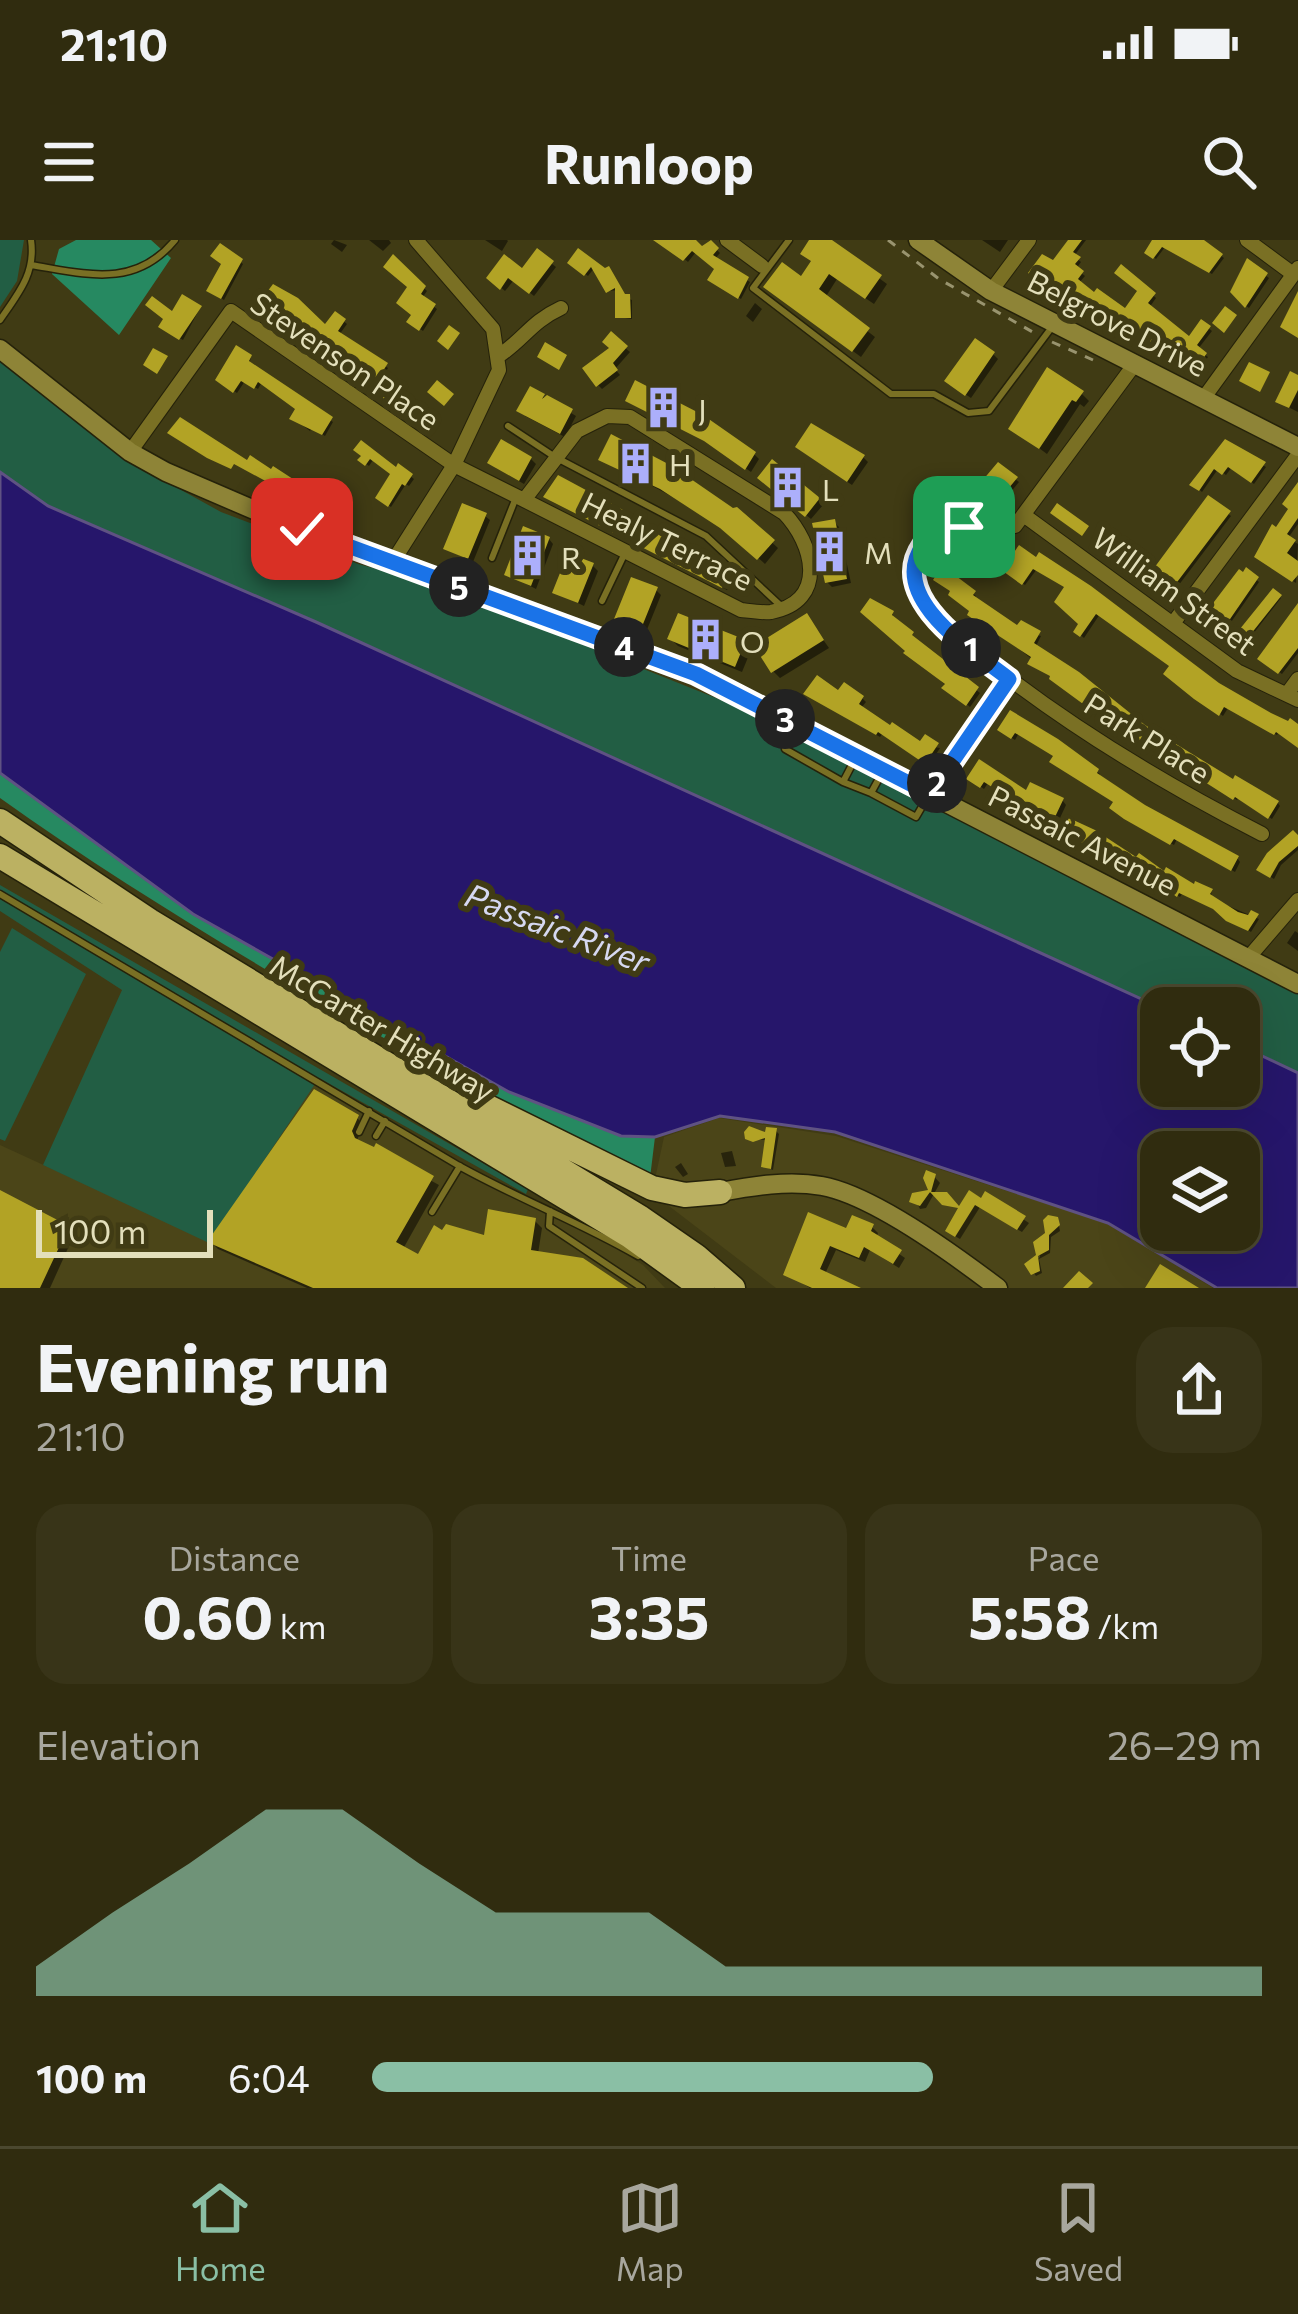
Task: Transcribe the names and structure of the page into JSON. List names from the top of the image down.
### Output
{
  "streets": {
    "highway": ["McCarter Highway"],
    "main road": ["Belgrove Drive", "Passaic Avenue"],
    "street": [
      "Stevenson Place",
      "Healy Terrace",
      "William Street",
      "Park Place"
    ]
  },
  "crossings": [
    ["Stevenson Place", "Healy Terrace"],
    ["Stevenson Place", "Passaic Avenue"],
    ["William Street", "Park Place"]
  ],
  "water": ["Passaic River"],
  "places": {
    "building": [
      "J",
      "H",
      "L",
      "M",
      "R",
      "O"
    ]
  },
  "scale_bar": "100 m",
  "page": {
    "status": "21:10",
    "header": "Runloop",
    "pins": [
      "5",
      "4",
      "1",
      "3",
      "2"
    ],
    "scale": "100 m",
    "heading": ["Evening run", "21:10"],
    "stats": [
      ["Distance", "0.60 km"],
      ["Time", "3:35"],
      ["Pace", "5:58 /km"]
    ],
    "chart": ["Elevation", "26–29 m"],
    "list": [
      {
        "name": "100 m",
        "note": "6:04"
      }
    ],
    "tabs": ["Home", "Map", "Saved"]
  }
}
